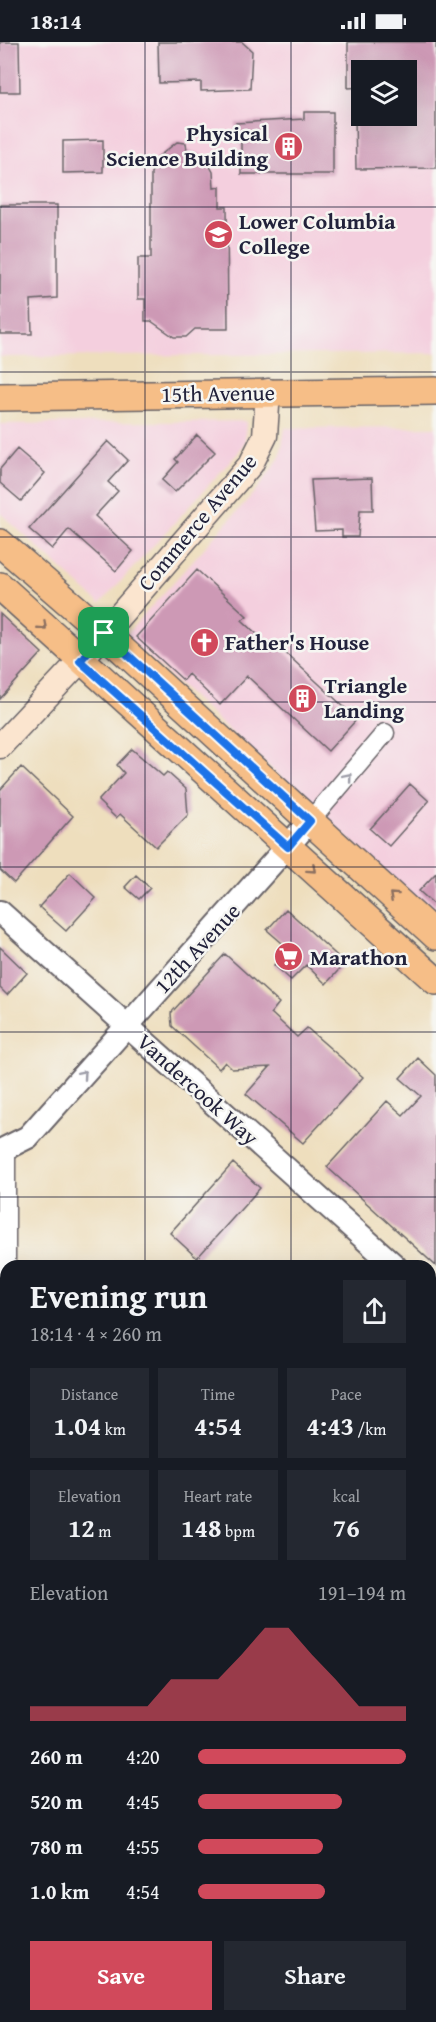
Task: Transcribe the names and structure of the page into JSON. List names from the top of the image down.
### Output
{
  "streets": {
    "main road": ["15th Avenue", "Commerce Avenue"],
    "street": ["12th Avenue", "Vandercook Way"]
  },
  "crossings": [
    ["15th Avenue", "Commerce Avenue"],
    ["12th Avenue", "Vandercook Way"]
  ],
  "one_way": ["12th Avenue"],
  "places": {
    "building": ["Physical Science Building", "Triangle Landing"],
    "school or university": ["Lower Columbia College"],
    "church": ["Father's House"],
    "supermarket": ["Marathon"]
  },
  "page": {
    "status": "18:14",
    "heading": ["Evening run", "18:14 · 4 × 260 m"],
    "stats": [
      ["Distance", "1.04 km"],
      ["Time", "4:54"],
      ["Pace", "4:43 /km"],
      ["Elevation", "12 m"],
      ["Heart rate", "148 bpm"],
      ["kcal", "76"]
    ],
    "chart": ["Elevation", "191–194 m"],
    "list": [
      {
        "name": "260 m",
        "note": "4:20"
      },
      {
        "name": "520 m",
        "note": "4:45"
      },
      {
        "name": "780 m",
        "note": "4:55"
      },
      {
        "name": "1.0 km",
        "note": "4:54"
      }
    ],
    "buttons": ["Save", "Share"]
  }
}
